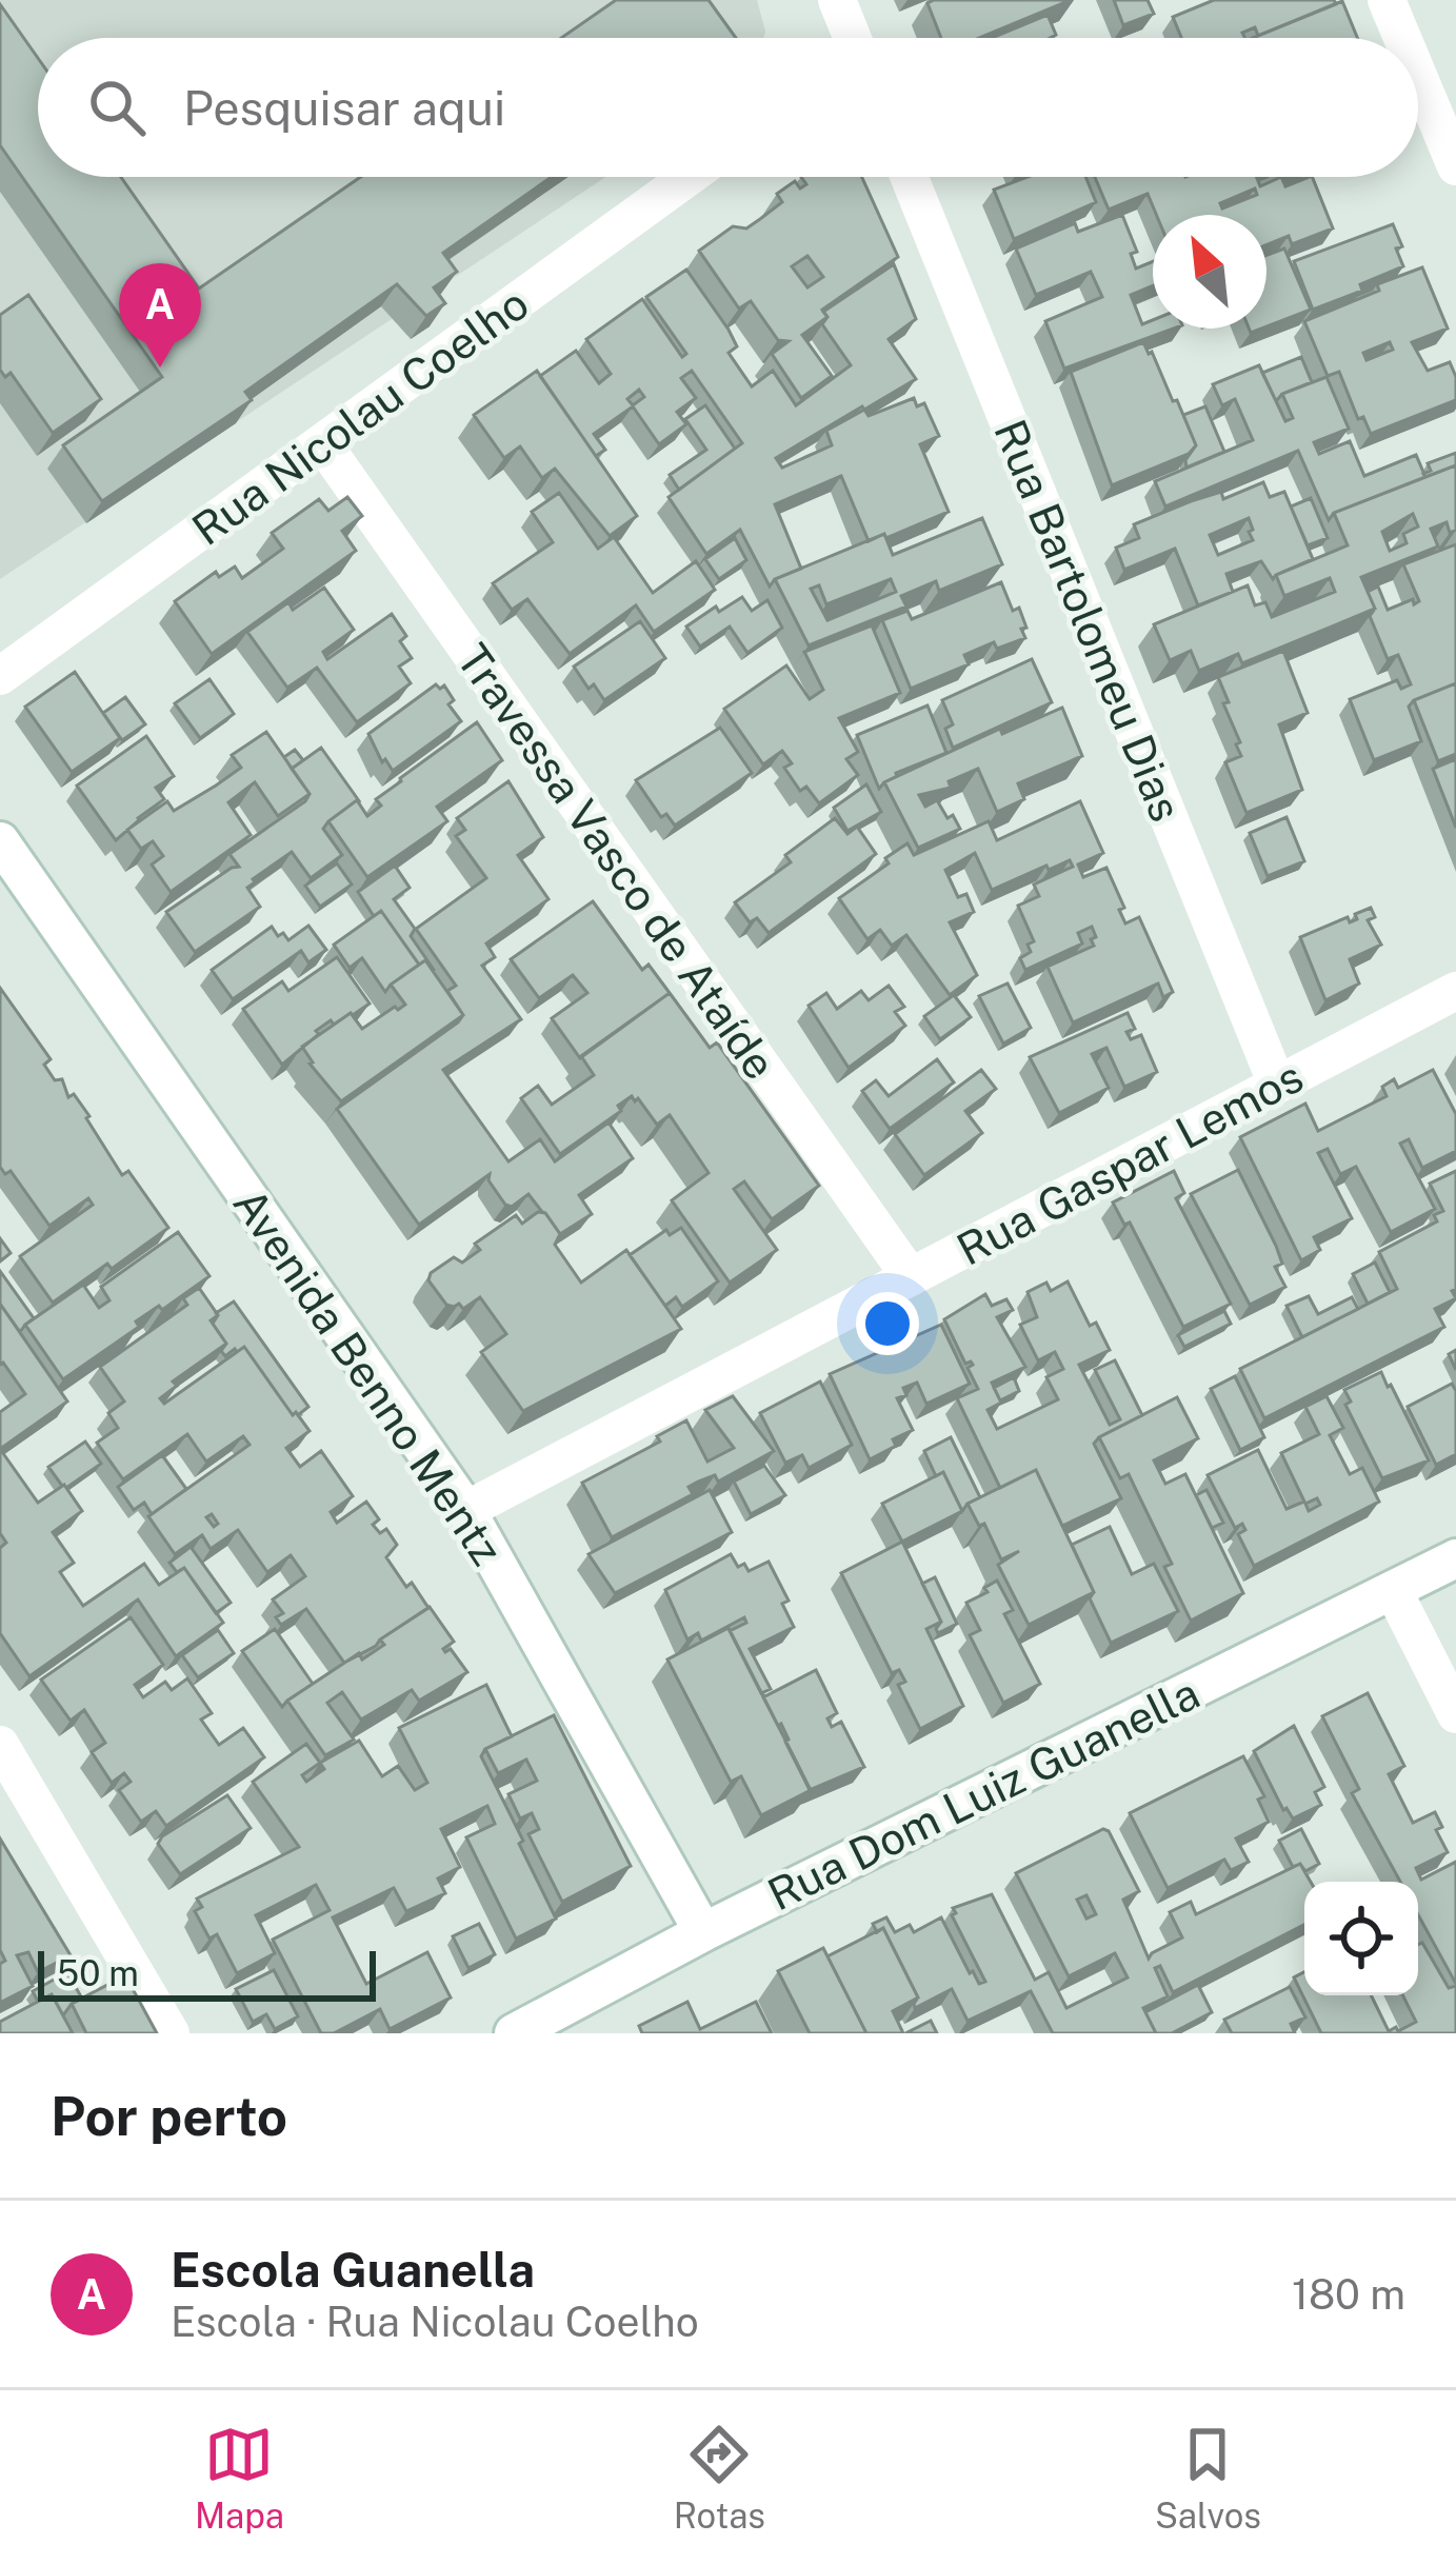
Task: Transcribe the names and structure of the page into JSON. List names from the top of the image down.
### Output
{
  "streets": {
    "street": [
      "Rua Nicolau Coelho",
      "Rua Bartolomeu Dias",
      "Travessa Vasco de Ataíde",
      "Rua Gaspar Lemos",
      "Avenida Benno Mentz",
      "Rua Dom Luiz Guanella"
    ]
  },
  "crossings": [
    ["Rua Nicolau Coelho", "Travessa Vasco de Ataíde"],
    ["Rua Bartolomeu Dias", "Rua Gaspar Lemos"],
    ["Travessa Vasco de Ataíde", "Rua Gaspar Lemos"],
    ["Rua Gaspar Lemos", "Avenida Benno Mentz"],
    ["Avenida Benno Mentz", "Rua Dom Luiz Guanella"]
  ],
  "scale_bar": "50 m",
  "north": "top left",
  "page": {
    "search": "Pesquisar aqui",
    "pins": "A",
    "scale": "50 m",
    "heading": "Por perto",
    "list": [
      {
        "mark": "A",
        "name": "Escola Guanella",
        "note": "Escola · Rua Nicolau Coelho",
        "value": "180 m"
      }
    ],
    "nav": ["Mapa", "Rotas", "Salvos"]
  }
}
